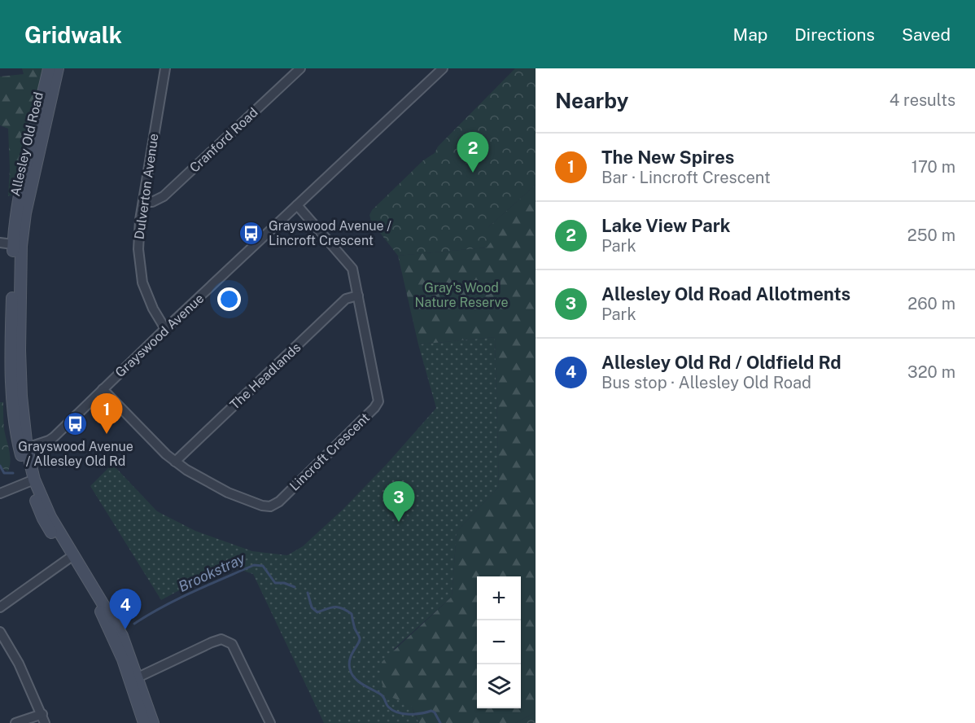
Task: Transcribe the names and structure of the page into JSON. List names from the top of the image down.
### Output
{
  "streets": {
    "main road": ["Allesley Old Road"],
    "street": [
      "Cranford Road",
      "Dulverton Avenue",
      "Grayswood Avenue",
      "The Headlands",
      "Lincroft Crescent"
    ]
  },
  "crossings": [
    ["Cranford Road", "Dulverton Avenue"],
    ["Allesley Old Road", "Grayswood Avenue"],
    ["Dulverton Avenue", "Grayswood Avenue"],
    ["Grayswood Avenue", "Lincroft Crescent"],
    ["The Headlands", "Lincroft Crescent"]
  ],
  "water": ["Brookstray"],
  "parks": ["Gray's Wood Nature Reserve"],
  "places": {
    "bus stop": ["Grayswood Avenue / Lincroft Crescent", "Grayswood Avenue / Allesley Old Rd"]
  },
  "page": {
    "header": "Gridwalk",
    "nav": ["Map", "Directions", "Saved"],
    "heading": ["Nearby", "4 results"],
    "pins": [
      "2",
      "1",
      "3",
      "4"
    ],
    "list": [
      {
        "mark": "1",
        "name": "The New Spires",
        "note": "Bar · Lincroft Crescent",
        "value": "170 m"
      },
      {
        "mark": "2",
        "name": "Lake View Park",
        "note": "Park",
        "value": "250 m"
      },
      {
        "mark": "3",
        "name": "Allesley Old Road Allotments",
        "note": "Park",
        "value": "260 m"
      },
      {
        "mark": "4",
        "name": "Allesley Old Rd / Oldfield Rd",
        "note": "Bus stop · Allesley Old Road",
        "value": "320 m"
      }
    ],
    "map_buttons": ["+", "−"]
  }
}
